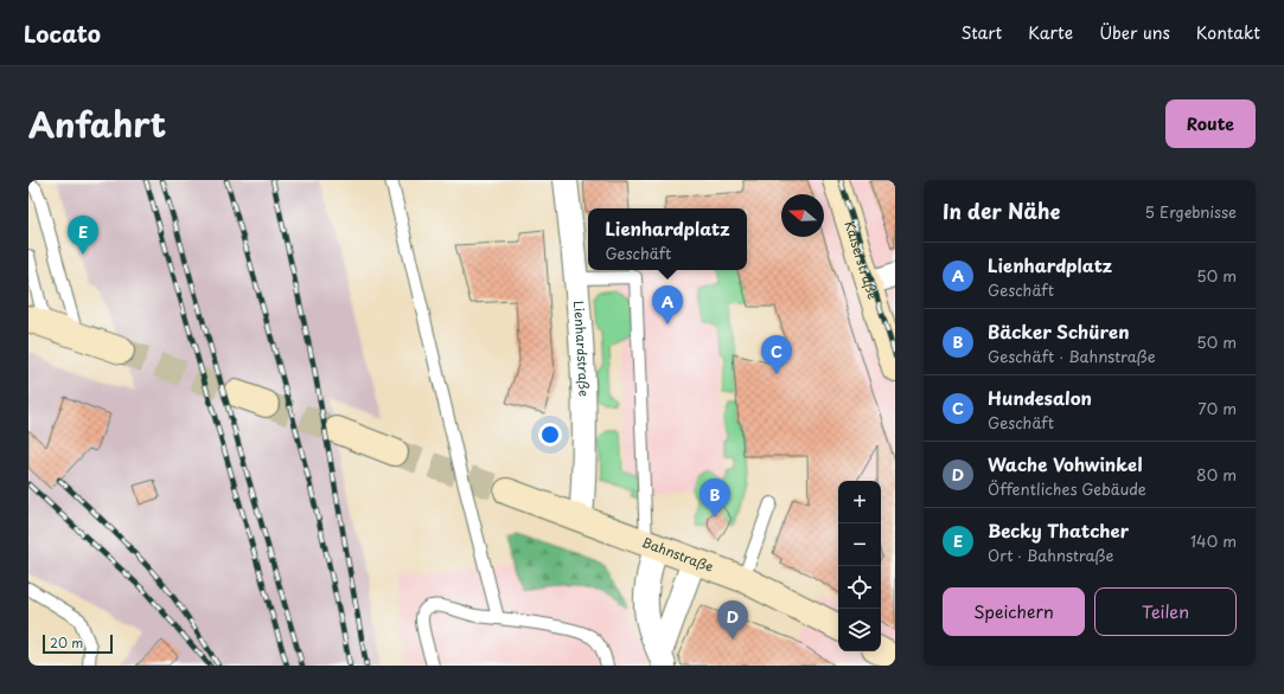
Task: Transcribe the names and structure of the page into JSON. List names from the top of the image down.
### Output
{
  "streets": {
    "main road": ["Kaiserstraße", "Bahnstraße"],
    "street": ["Lienhardstraße"]
  },
  "crossings": [
    ["Lienhardstraße", "Bahnstraße"]
  ],
  "scale_bar": "20 m",
  "north": "left",
  "page": {
    "header": "Locato",
    "nav": [
      "Start",
      "Karte",
      "Über uns",
      "Kontakt"
    ],
    "title": "Anfahrt",
    "buttons": [
      "Route",
      ["Speichern", "Teilen"]
    ],
    "heading": ["In der Nähe", "5 Ergebnisse"],
    "popup": ["Lienhardplatz", "Geschäft"],
    "pins": [
      "E",
      "A",
      "C",
      "B",
      "D"
    ],
    "list": [
      {
        "mark": "A",
        "name": "Lienhardplatz",
        "note": "Geschäft",
        "value": "50 m"
      },
      {
        "mark": "B",
        "name": "Bäcker Schüren",
        "note": "Geschäft · Bahnstraße",
        "value": "50 m"
      },
      {
        "mark": "C",
        "name": "Hundesalon",
        "note": "Geschäft",
        "value": "70 m"
      },
      {
        "mark": "D",
        "name": "Wache Vohwinkel",
        "note": "Öffentliches Gebäude",
        "value": "80 m"
      },
      {
        "mark": "E",
        "name": "Becky Thatcher",
        "note": "Ort · Bahnstraße",
        "value": "140 m"
      }
    ],
    "map_buttons": ["+", "−"],
    "scale": "20 m"
  }
}
